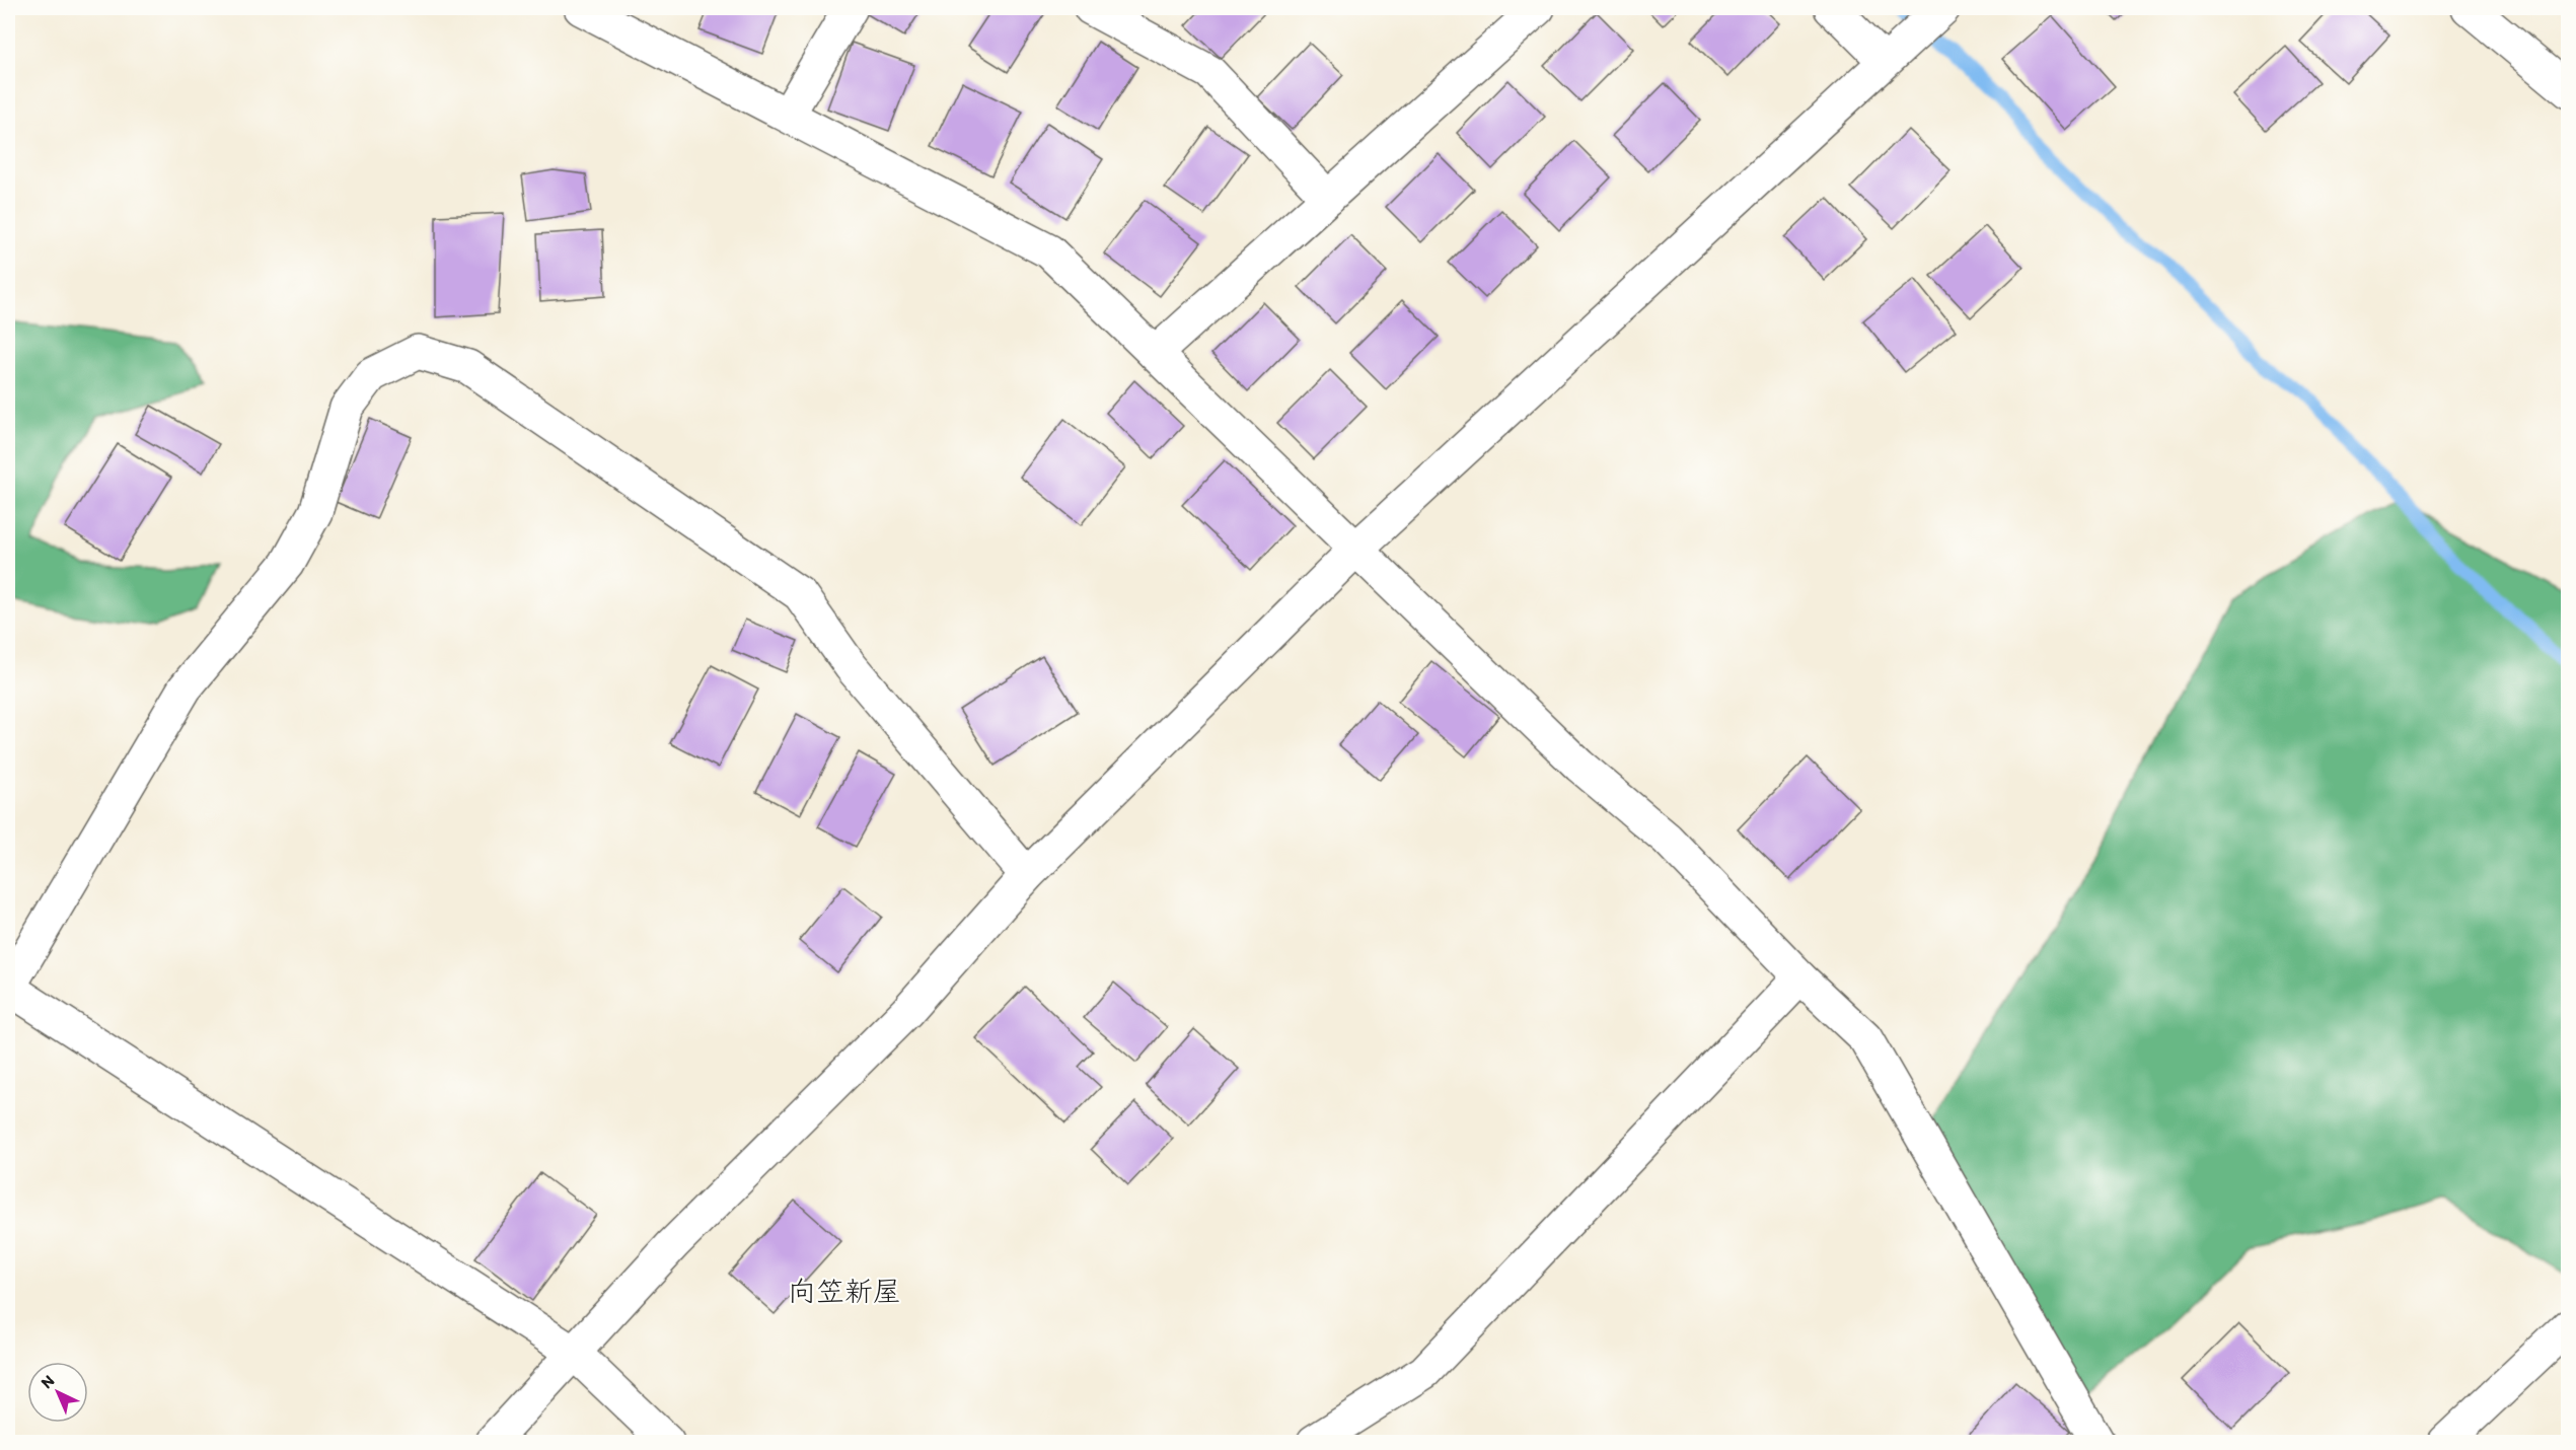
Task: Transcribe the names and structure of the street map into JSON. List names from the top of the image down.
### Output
{
  "districts": ["向笠新屋"],
  "north": "top left"
}
